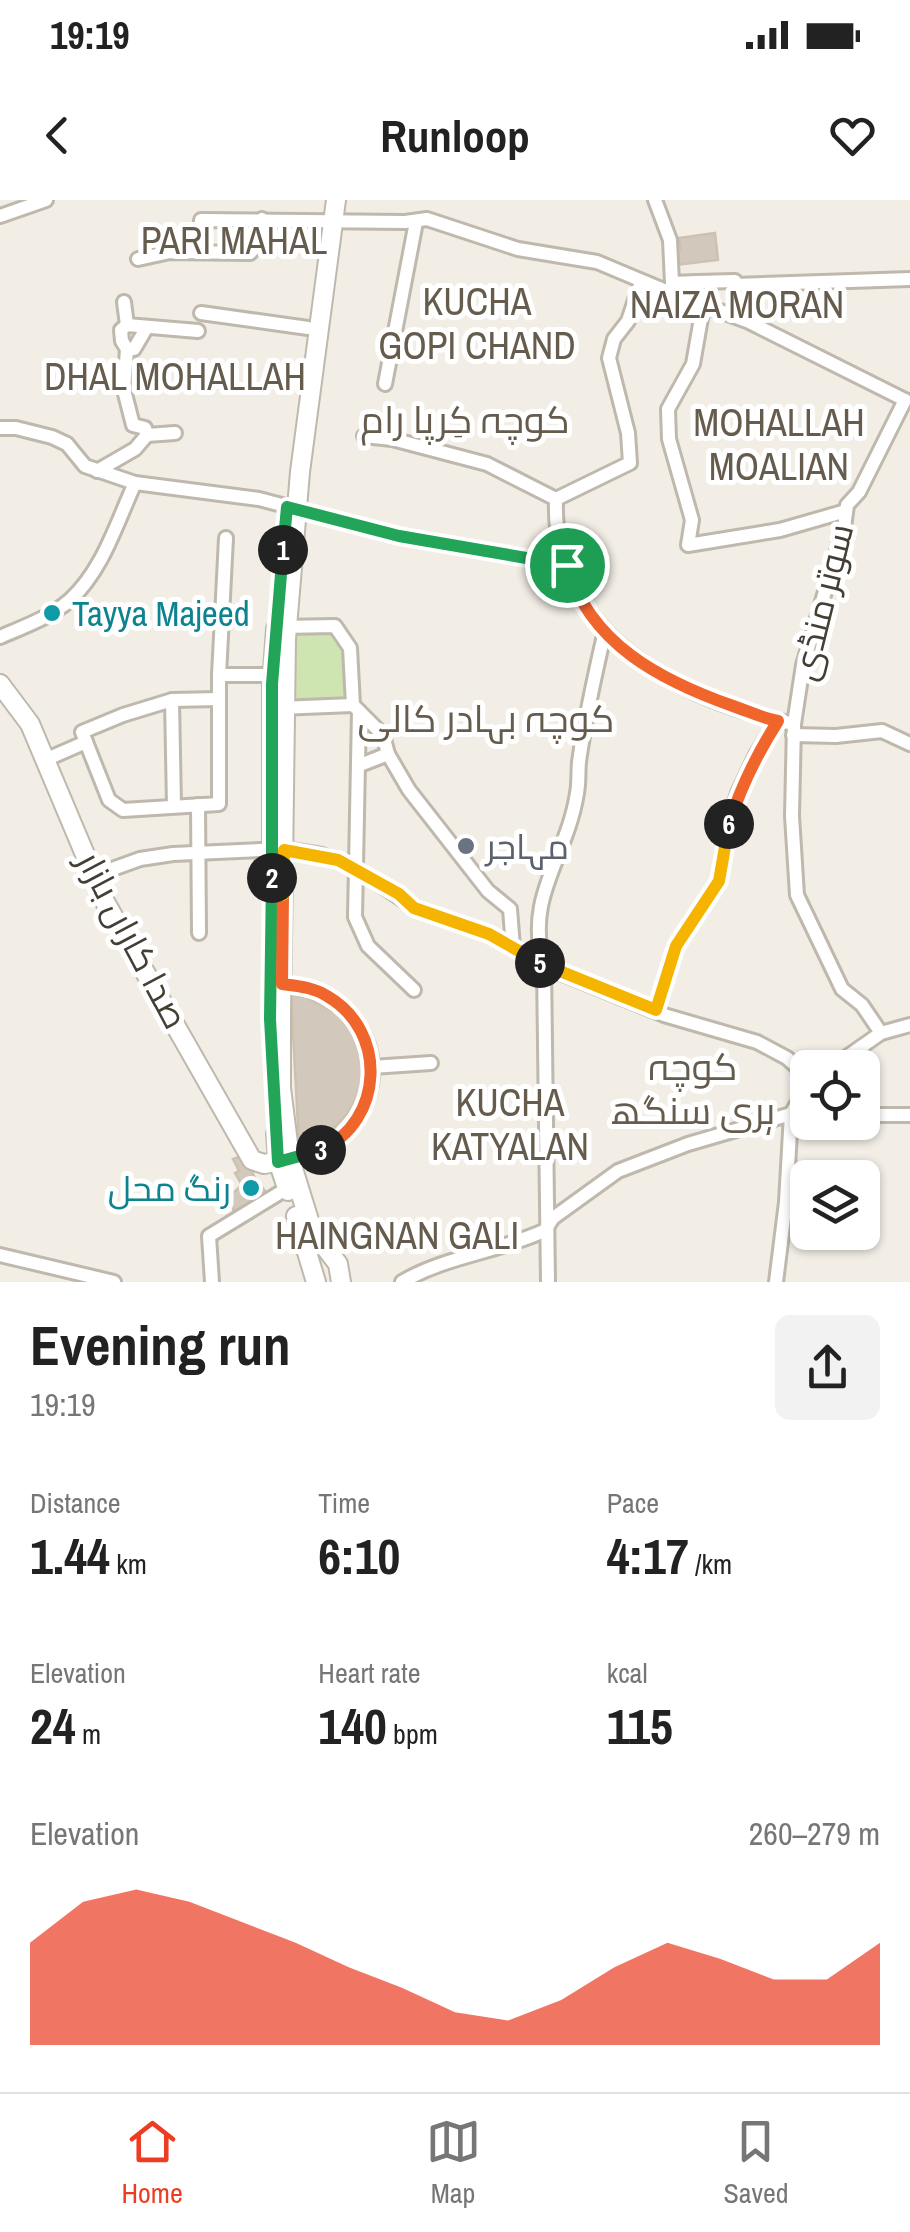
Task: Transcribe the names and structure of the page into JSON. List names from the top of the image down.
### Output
{
  "streets": {
    "street": ["سوتر منڈی", "صدا کاراں بازار"]
  },
  "districts": [
    "PARI MAHAL",
    "KUCHA GOPI CHAND",
    "NAIZA MORAN",
    "DHAL MOHALLAH",
    "کوچہ کِرپا رام",
    "MOHALLAH MOALIAN",
    "کوچہ بہادر کالی",
    "کوچہ ہری سنگھ",
    "KUCHA KATYALAN",
    "HAINGNAN GALI"
  ],
  "places": ["Tayya Majeed", "مہاجر", "رنگ محل"],
  "page": {
    "status": "19:19",
    "header": "Runloop",
    "pins": [
      "1",
      "6",
      "2",
      "5",
      "3"
    ],
    "heading": ["Evening run", "19:19"],
    "stats": [
      ["Distance", "1.44 km"],
      ["Time", "6:10"],
      ["Pace", "4:17 /km"],
      ["Elevation", "24 m"],
      ["Heart rate", "140 bpm"],
      ["kcal", "115"]
    ],
    "chart": ["Elevation", "260–279 m"],
    "tabs": ["Home", "Map", "Saved"]
  }
}
